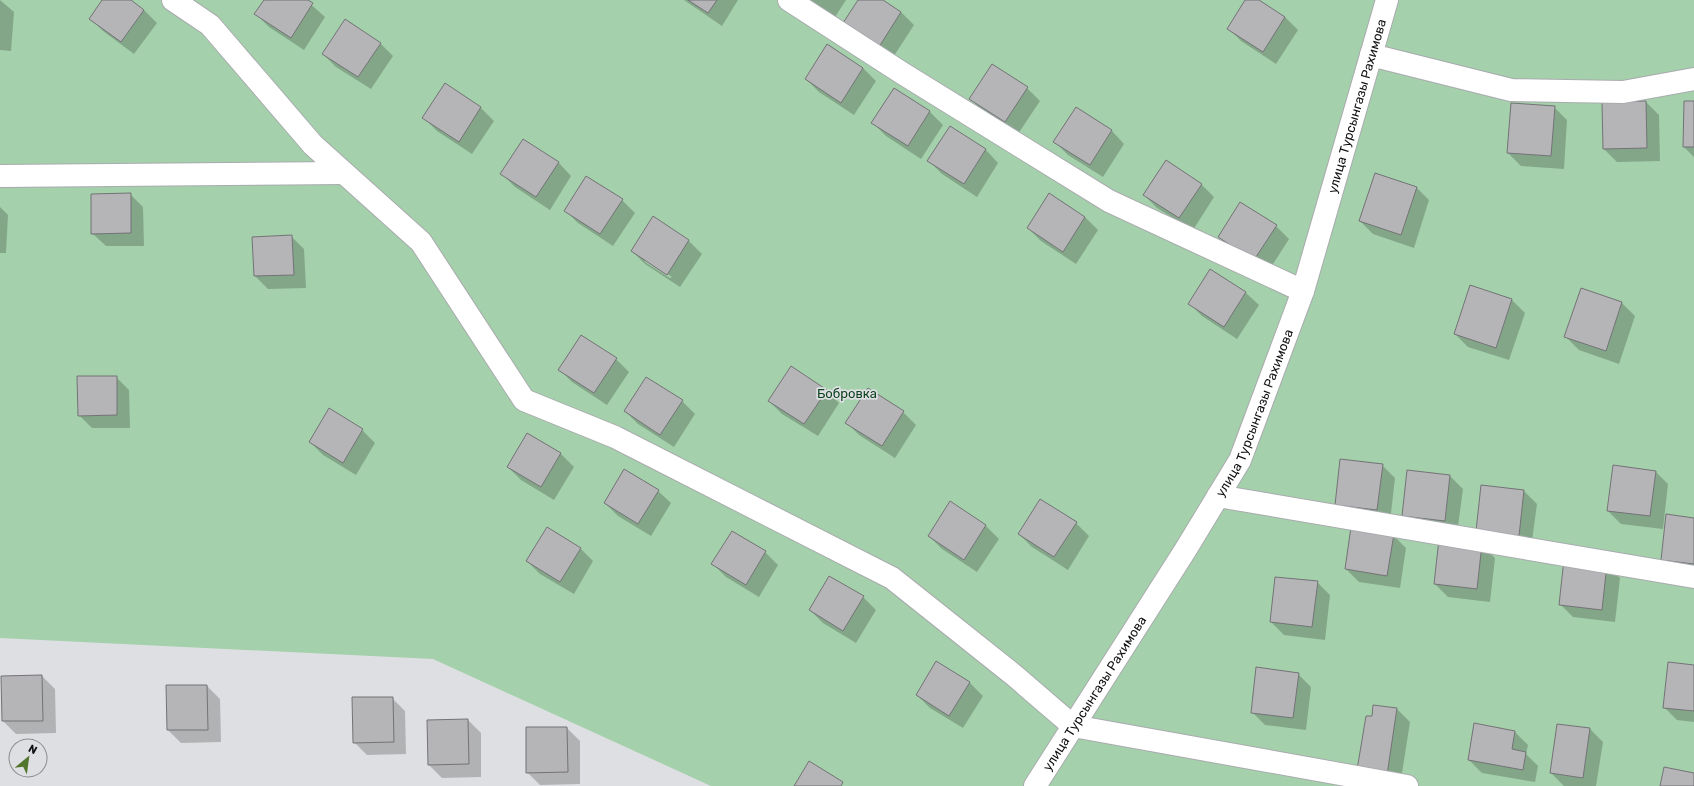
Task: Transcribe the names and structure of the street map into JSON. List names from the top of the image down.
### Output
{
  "streets": {
    "street": ["улица Турсынгазы Рахимова"]
  },
  "parks": ["Бобровка"],
  "north": "top right"
}
